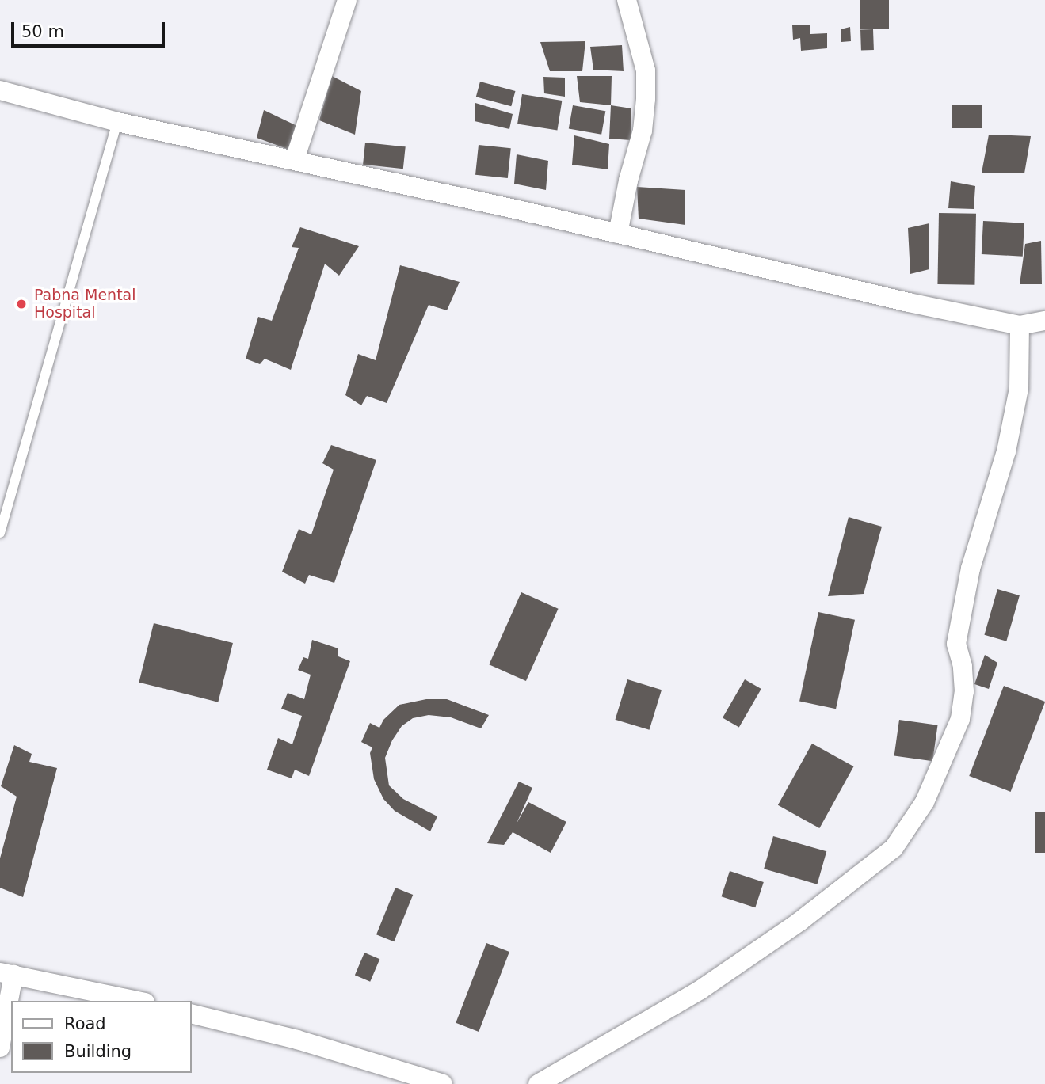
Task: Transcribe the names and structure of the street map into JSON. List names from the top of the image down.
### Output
{
  "places": ["Pabna Mental Hospital"],
  "legend": ["Road", "Building"],
  "scale_bar": "50 m"
}
